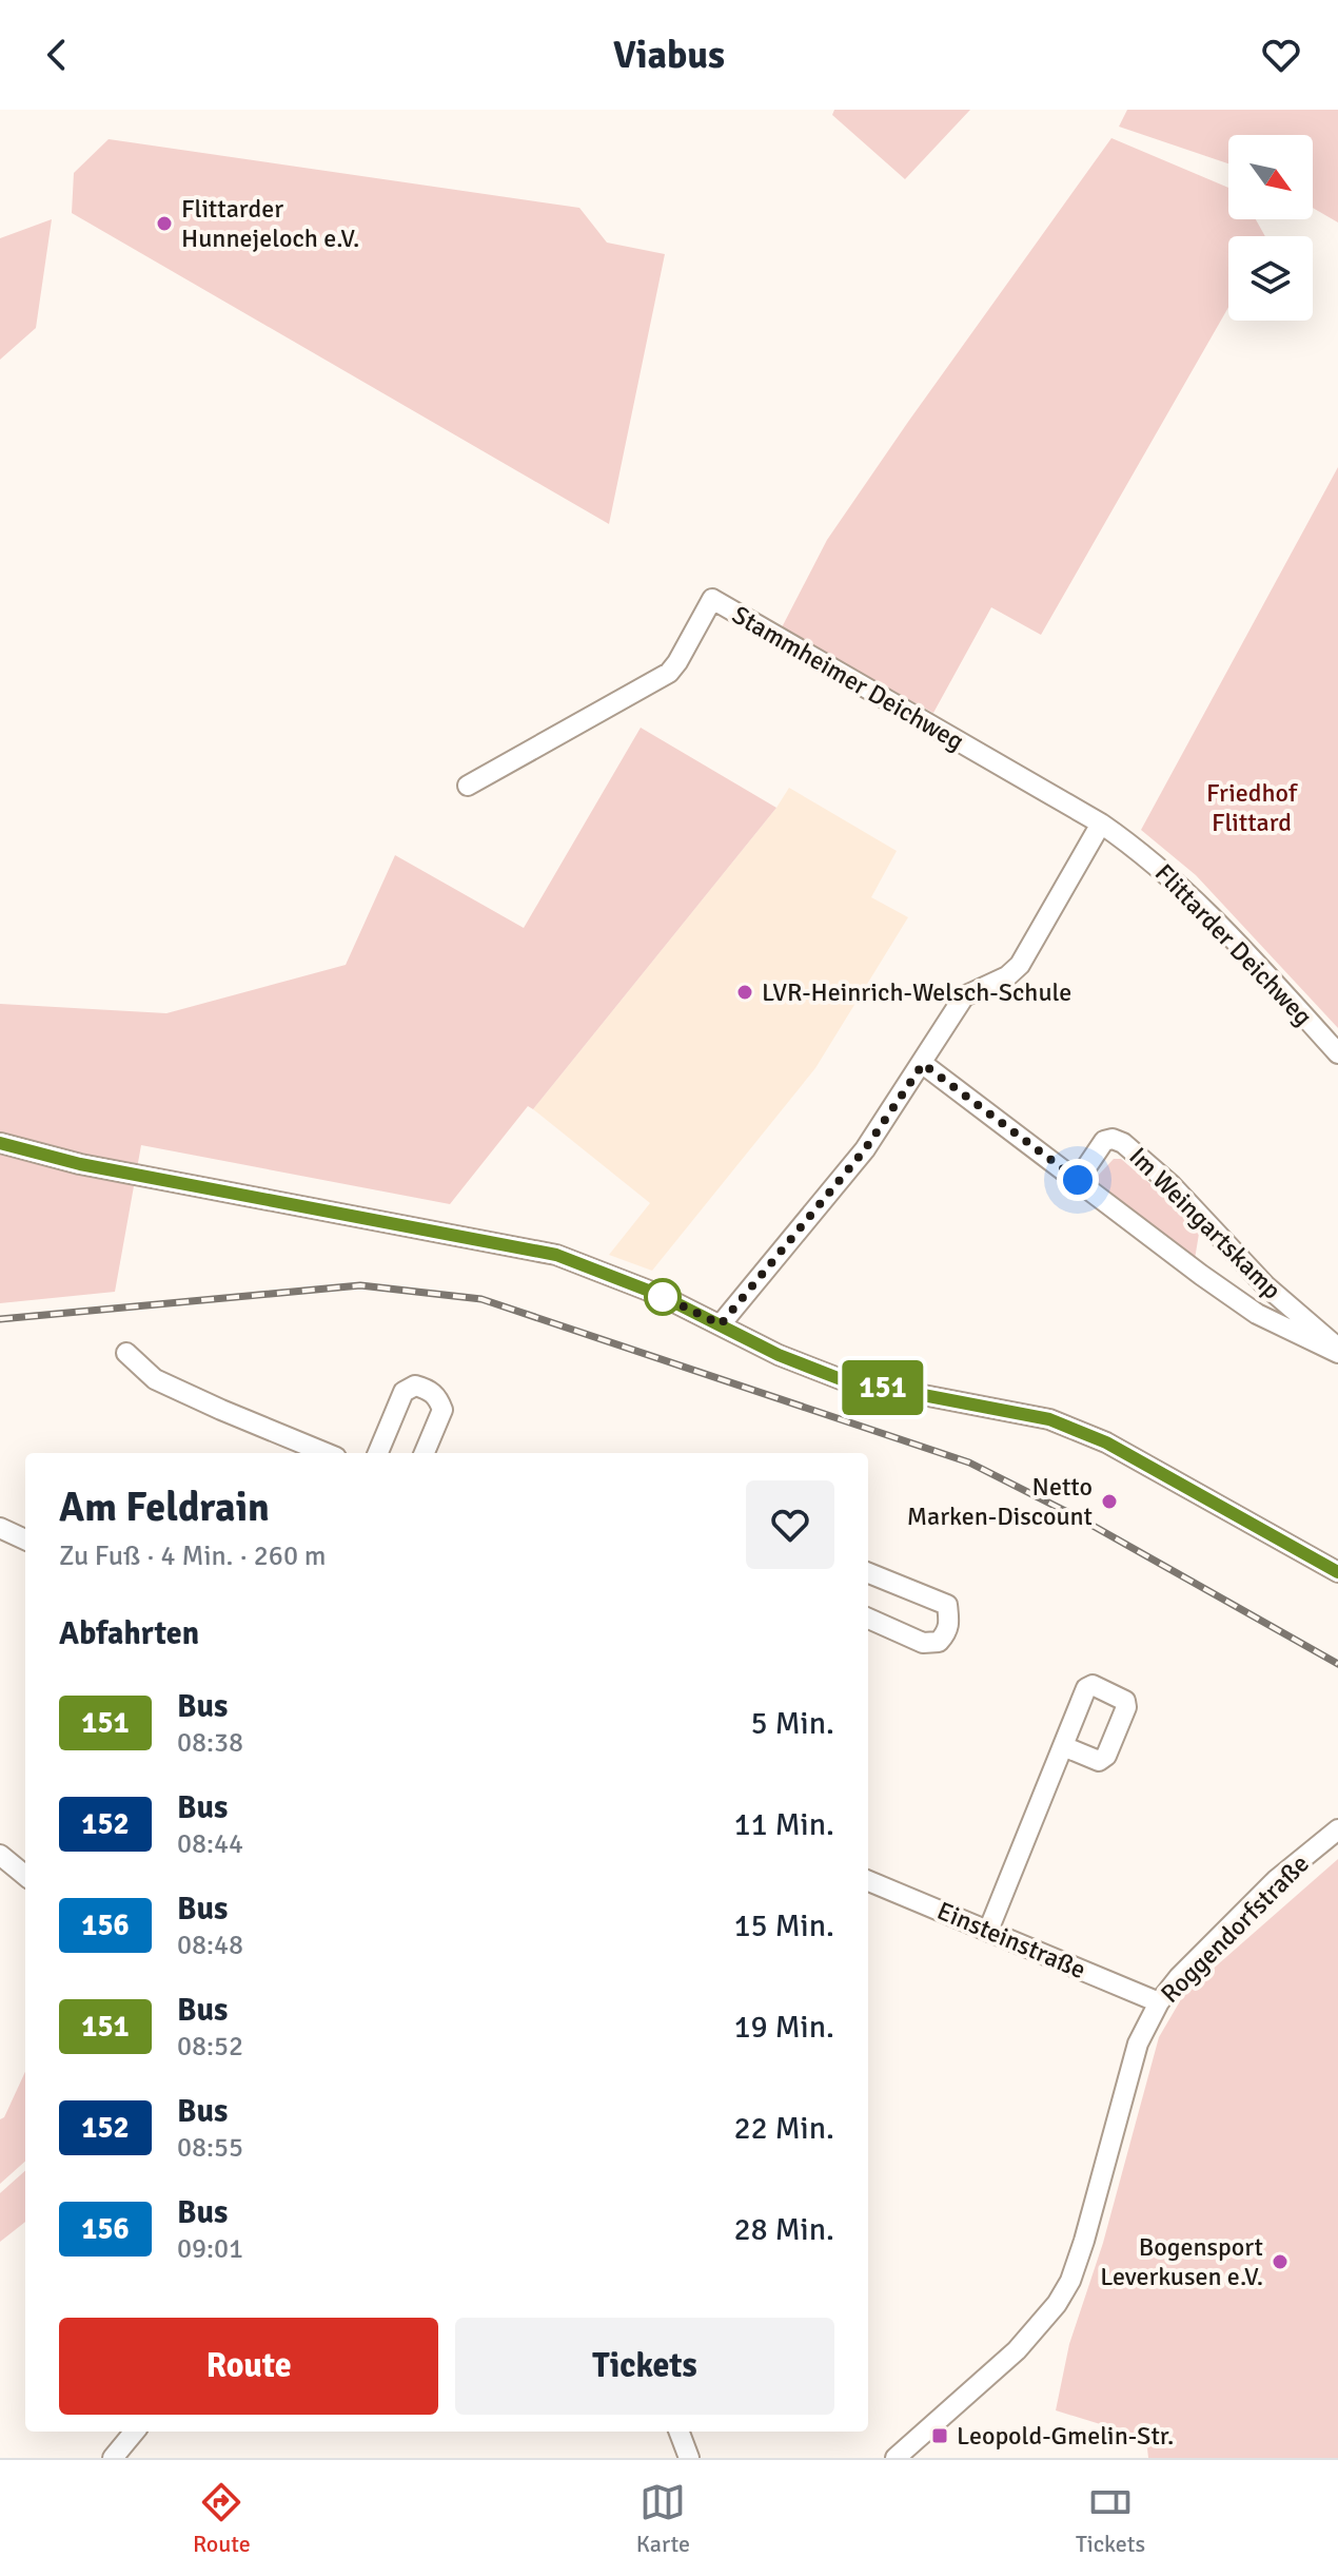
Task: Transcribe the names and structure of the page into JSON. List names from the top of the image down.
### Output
{
  "streets": {
    "street": [
      "Stammheimer Deichweg",
      "Flittarder Deichweg",
      "Im Weingartskamp",
      "Roggendorfstraße",
      "Einsteinstraße"
    ]
  },
  "crossings": [
    ["Stammheimer Deichweg", "Flittarder Deichweg"],
    ["Roggendorfstraße", "Einsteinstraße"]
  ],
  "parks": ["Friedhof Flittard"],
  "places": {
    "other": [
      "Flittarder Hunnejeloch e.V.",
      "LVR-Heinrich-Welsch-Schule",
      "Netto Marken-Discount",
      "Bogensport Leverkusen e.V."
    ],
    "transit": ["Leopold-Gmelin-Str."]
  },
  "lines": ["bus line 151"],
  "north": "bottom right",
  "page": {
    "header": "Viabus",
    "on_map": "151",
    "heading": [
      ["Am Feldrain", "Zu Fuß · 4 Min. · 260 m"],
      "Abfahrten"
    ],
    "list": [
      {
        "mark": "151",
        "name": "Bus",
        "note": "08:38",
        "value": "5 Min."
      },
      {
        "mark": "152",
        "name": "Bus",
        "note": "08:44",
        "value": "11 Min."
      },
      {
        "mark": "156",
        "name": "Bus",
        "note": "08:48",
        "value": "15 Min."
      },
      {
        "mark": "151",
        "name": "Bus",
        "note": "08:52",
        "value": "19 Min."
      },
      {
        "mark": "152",
        "name": "Bus",
        "note": "08:55",
        "value": "22 Min."
      },
      {
        "mark": "156",
        "name": "Bus",
        "note": "09:01",
        "value": "28 Min."
      }
    ],
    "buttons": ["Route", "Tickets"],
    "tabs": ["Route", "Karte", "Tickets"]
  }
}
